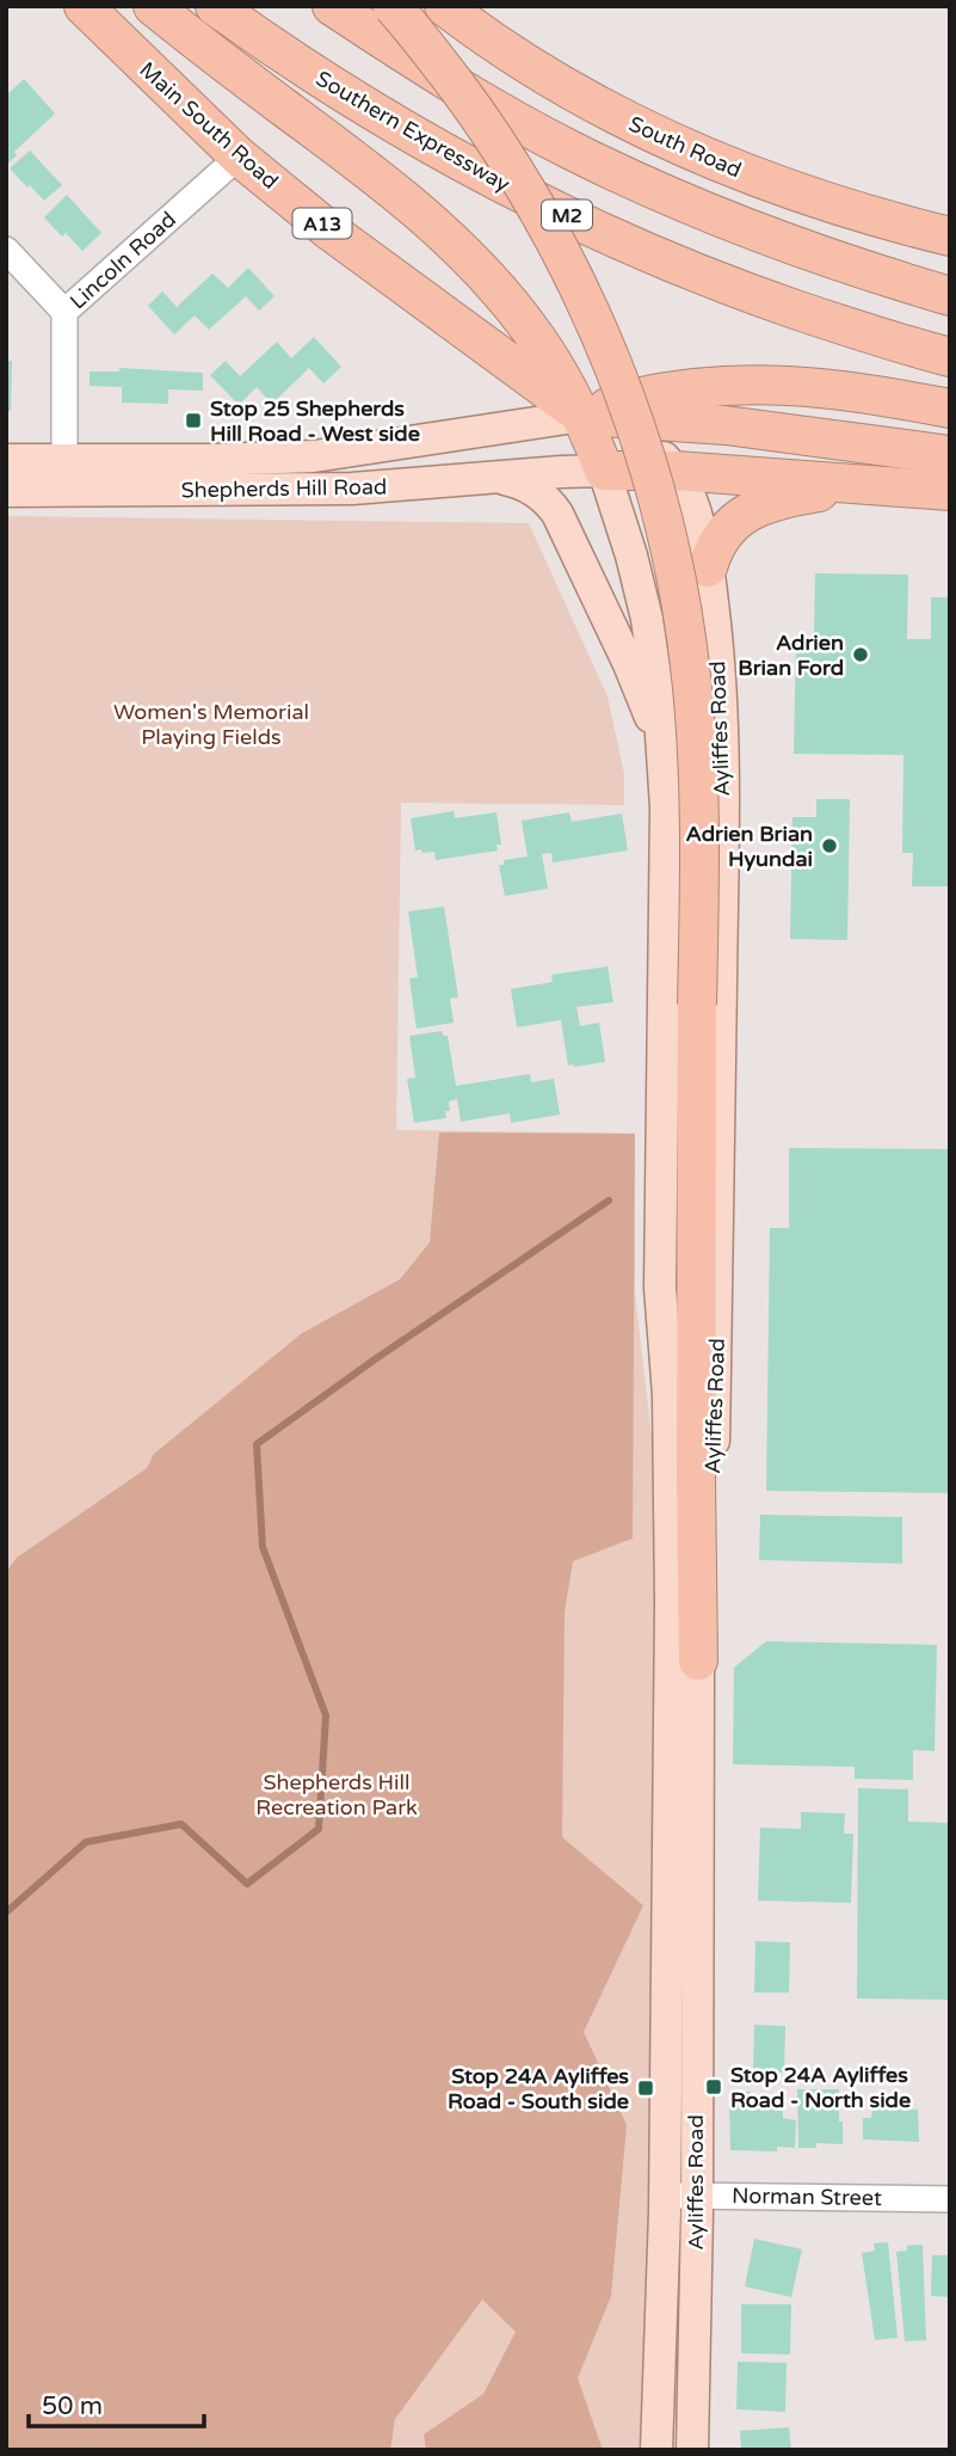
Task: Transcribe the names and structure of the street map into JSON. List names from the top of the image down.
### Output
{
  "streets": {
    "highway": [
      "Main South Road",
      "Southern Expressway",
      "South Road",
      "M2",
      "A13",
      "Ayliffes Road"
    ],
    "main road": ["Shepherds Hill Road"],
    "street": ["Lincoln Road", "Norman Street"]
  },
  "crossings": [
    ["Main South Road", "Lincoln Road"],
    ["Main South Road", "Shepherds Hill Road"],
    ["Main South Road", "Ayliffes Road"],
    ["Lincoln Road", "Shepherds Hill Road"],
    ["Shepherds Hill Road", "Ayliffes Road"],
    ["Ayliffes Road", "Norman Street"]
  ],
  "parks": ["Women's Memorial Playing Fields", "Shepherds Hill Recreation Park"],
  "places": {
    "transit": ["Stop 25 Shepherds Hill Road - West side", "Stop 24A Ayliffes Road - North side", "Stop 24A Ayliffes Road - South side"],
    "other": ["Adrien Brian Ford", "Adrien Brian Hyundai"]
  },
  "scale_bar": "50 m"
}
